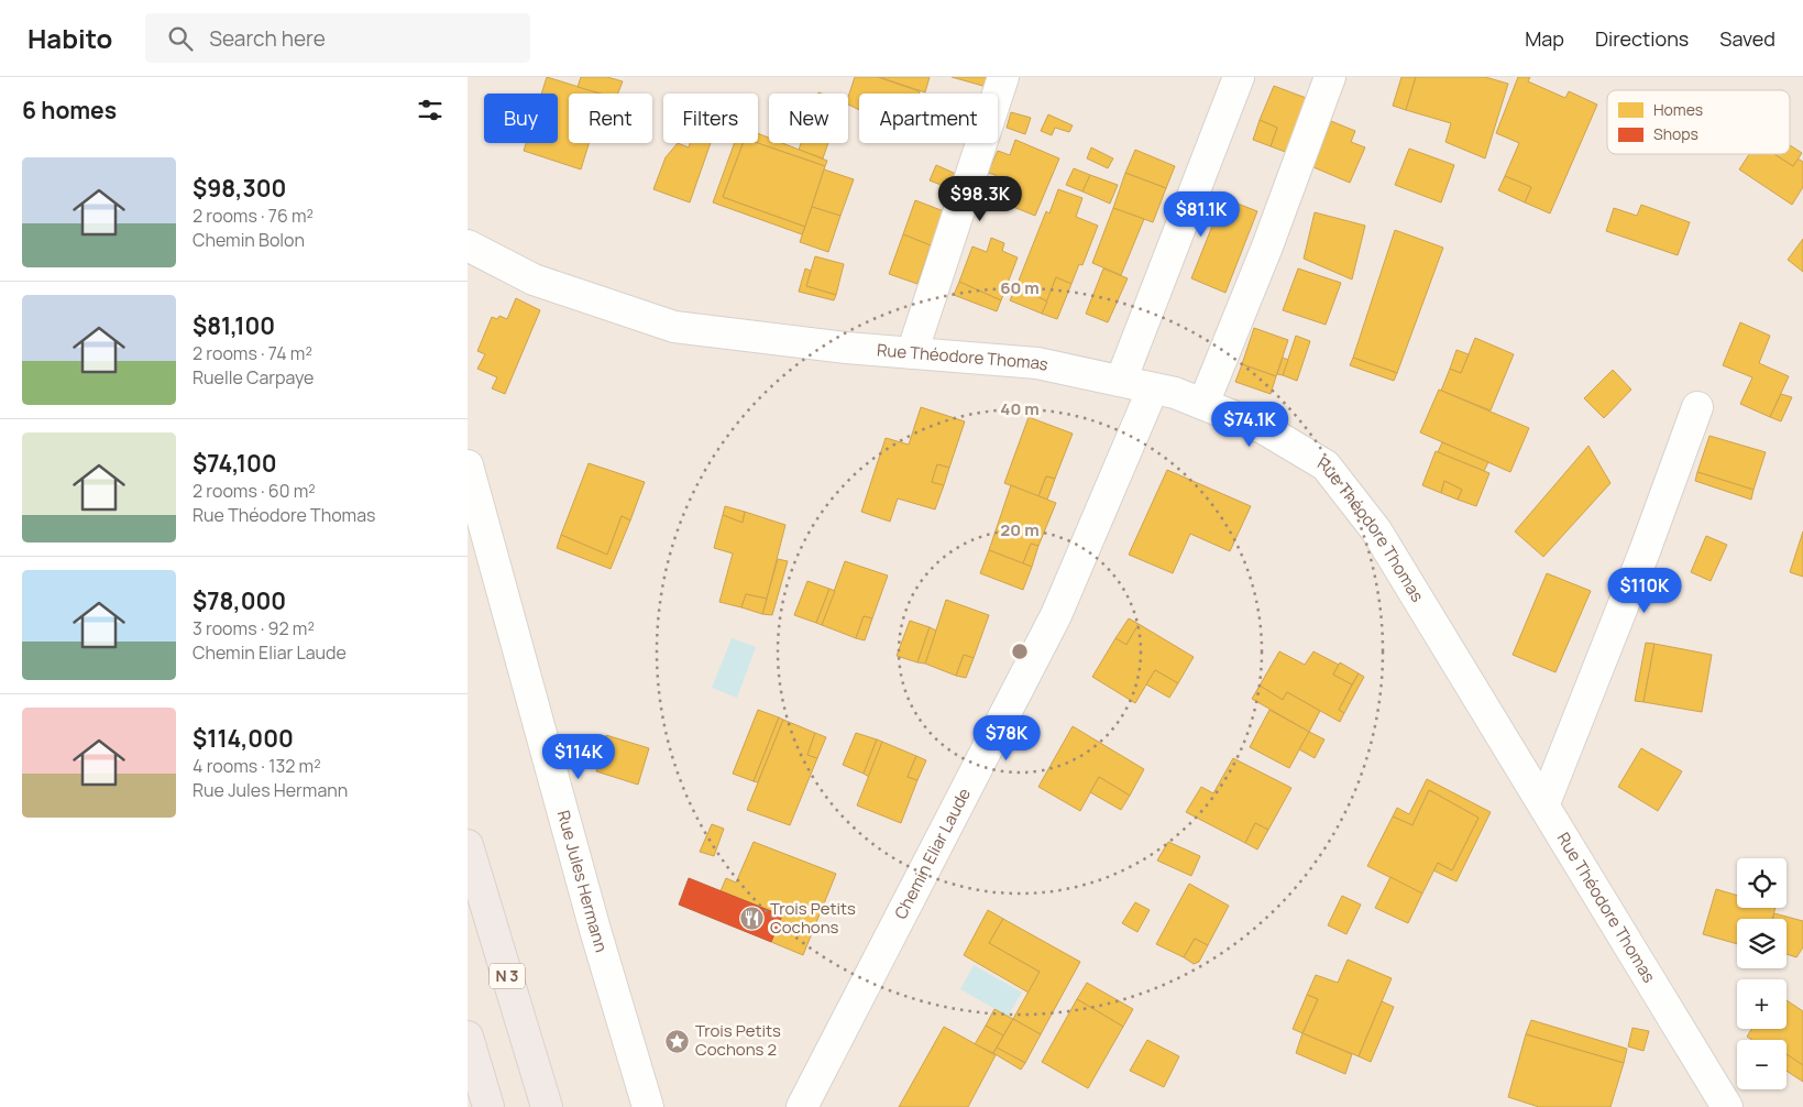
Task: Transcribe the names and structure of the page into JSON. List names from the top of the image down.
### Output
{
  "streets": {
    "highway": ["N 3"],
    "street": ["Rue Théodore Thomas", "Chemin Eliar Laude", "Rue Jules Hermann"]
  },
  "crossings": [
    ["Rue Théodore Thomas", "Chemin Eliar Laude"]
  ],
  "places": {
    "restaurant": ["Trois Petits Cochons"],
    "place": ["Trois Petits Cochons 2"]
  },
  "legend": ["Homes", "Shops"],
  "page": {
    "header": "Habito",
    "search": "Search here",
    "nav": ["Map", "Directions", "Saved"],
    "heading": "6 homes",
    "chip": [
      "Buy",
      "Rent",
      "Filters",
      "New",
      "Apartment"
    ],
    "list": [
      {
        "name": "$98,300",
        "note": "2 rooms · 76 m² · Chemin Bolon"
      },
      {
        "name": "$81,100",
        "note": "2 rooms · 74 m² · Ruelle Carpaye"
      },
      {
        "name": "$74,100",
        "note": "2 rooms · 60 m² · Rue Théodore Thomas"
      },
      {
        "name": "$78,000",
        "note": "3 rooms · 92 m² · Chemin Eliar Laude"
      },
      {
        "name": "$114,000",
        "note": "4 rooms · 132 m² · Rue Jules Hermann"
      }
    ],
    "price": [
      "$98.3K",
      "$81.1K",
      "$74.1K",
      "$110K",
      "$78K",
      "$114K"
    ],
    "map_buttons": ["+", "−"]
  },
  "rings": ["60 m", "40 m", "20 m"]
}
